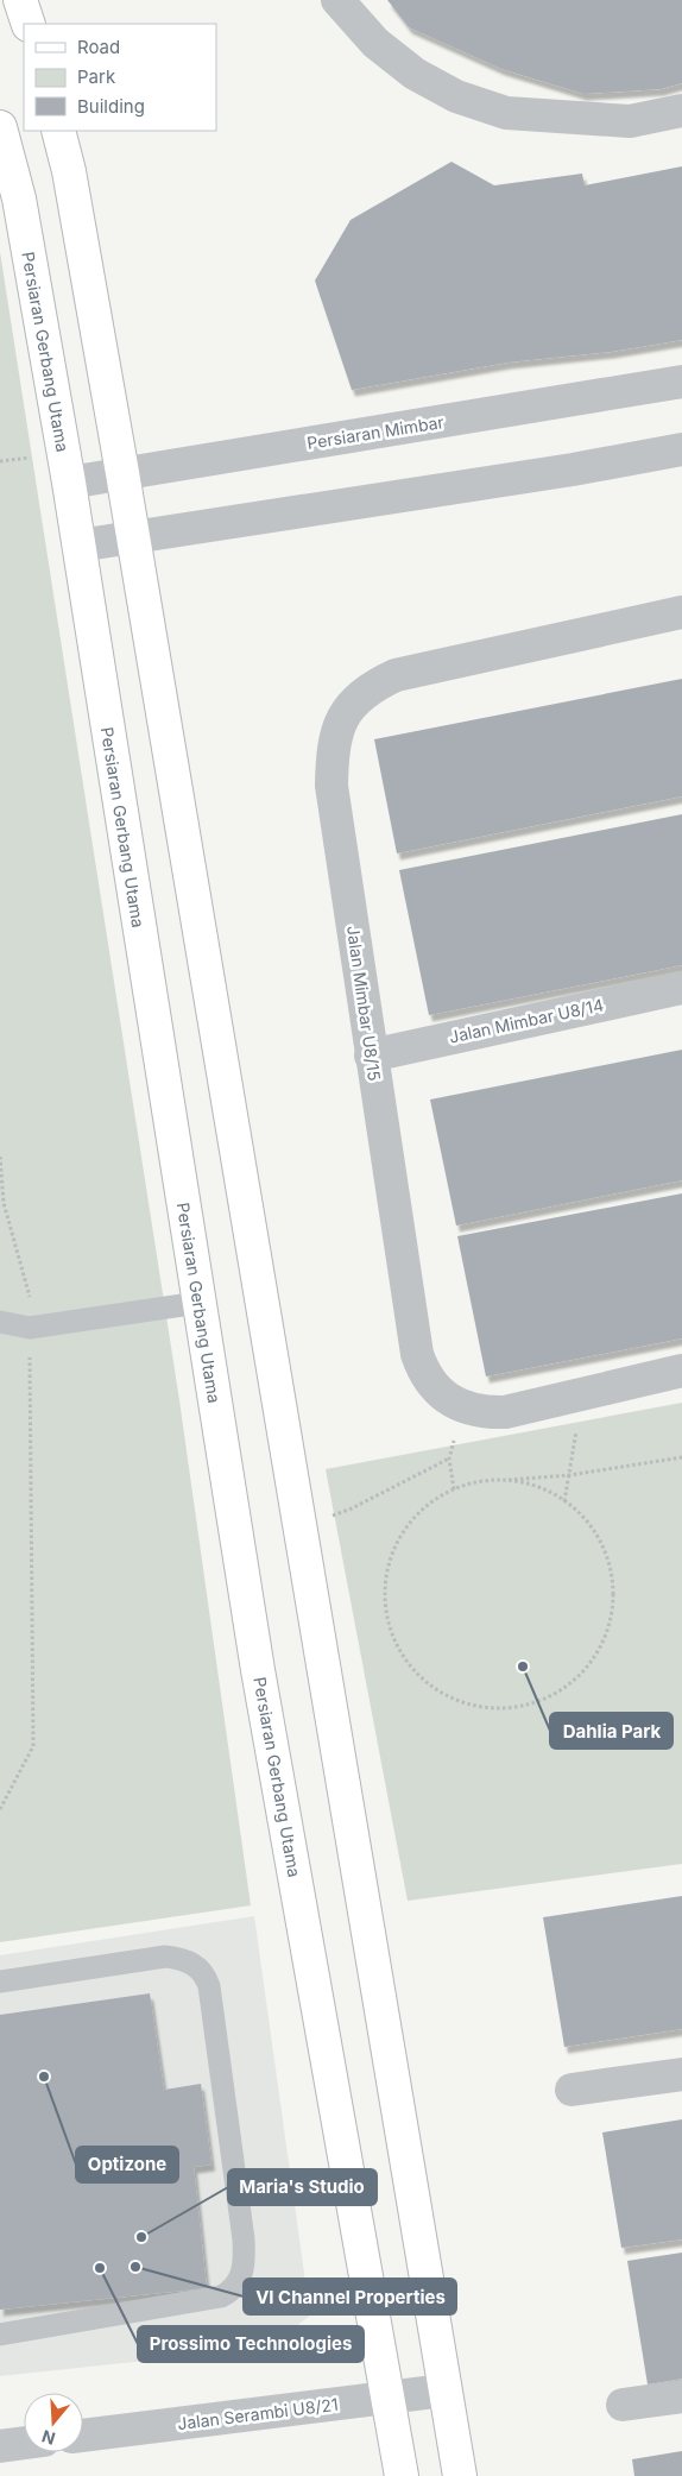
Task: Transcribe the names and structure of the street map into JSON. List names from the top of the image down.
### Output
{
  "streets": {
    "main road": ["Persiaran Gerbang Utama"],
    "street": [
      "Persiaran Mimbar",
      "Jalan Mimbar U8/15",
      "Jalan Mimbar U8/14",
      "Jalan Serambi U8/21"
    ]
  },
  "crossings": [
    ["Persiaran Gerbang Utama", "Persiaran Mimbar"],
    ["Persiaran Gerbang Utama", "Jalan Serambi U8/21"],
    ["Jalan Mimbar U8/15", "Jalan Mimbar U8/14"]
  ],
  "places": [
    "Dahlia Park",
    "Optizone",
    "Maria's Studio",
    "VI Channel Properties",
    "Prossimo Technologies"
  ],
  "legend": ["Road", "Park", "Building"],
  "north": "bottom"
}
